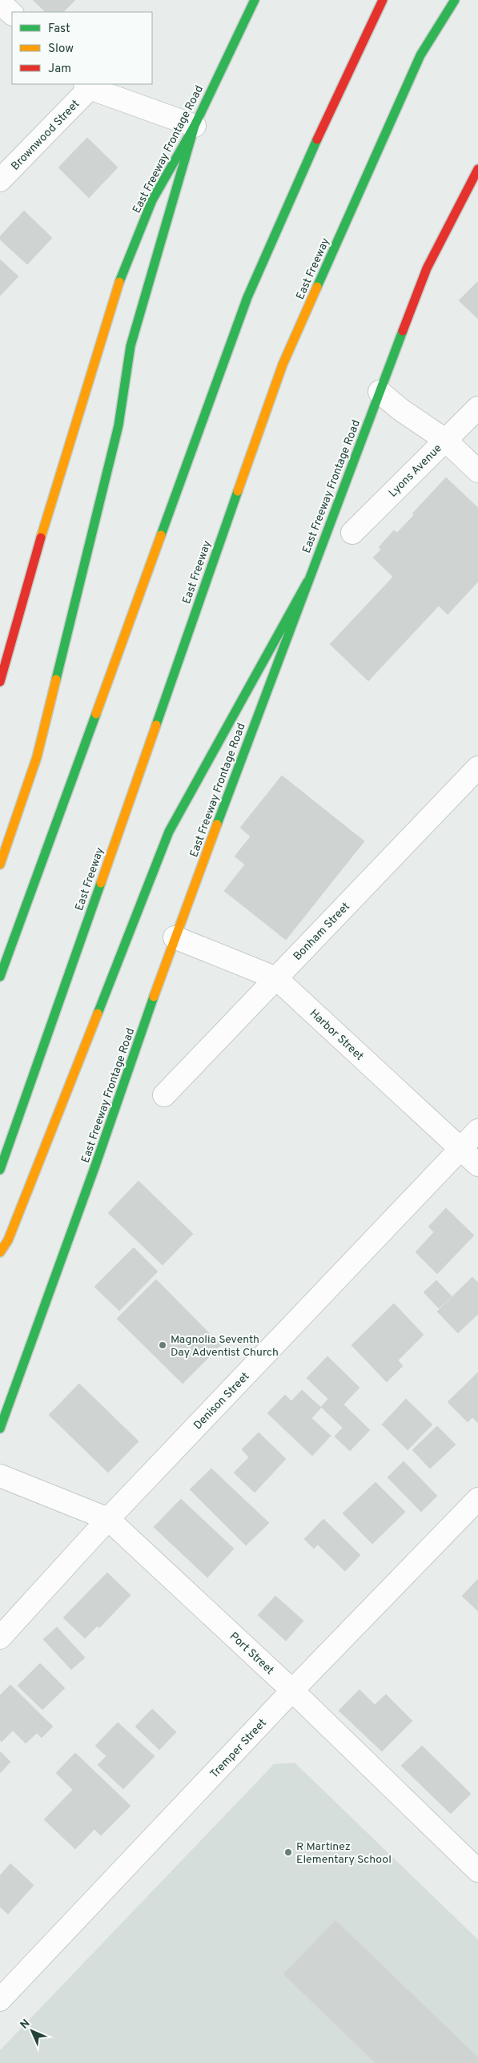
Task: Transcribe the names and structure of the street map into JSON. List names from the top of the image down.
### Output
{
  "streets": {
    "main road": ["East Freeway Frontage Road", "East Freeway"],
    "street": [
      "Brownwood Street",
      "Lyons Avenue",
      "Bonham Street",
      "Harbor Street",
      "Denison Street",
      "Port Street",
      "Tremper Street"
    ]
  },
  "crossings": [
    ["East Freeway Frontage Road", "Harbor Street"],
    ["Bonham Street", "Harbor Street"],
    ["Harbor Street", "Denison Street"],
    ["Denison Street", "Port Street"],
    ["Port Street", "Tremper Street"]
  ],
  "places": ["Magnolia Seventh Day Adventist Church", "R Martinez Elementary School"],
  "legend": ["Fast", "Slow", "Jam"],
  "north": "top left"
}
